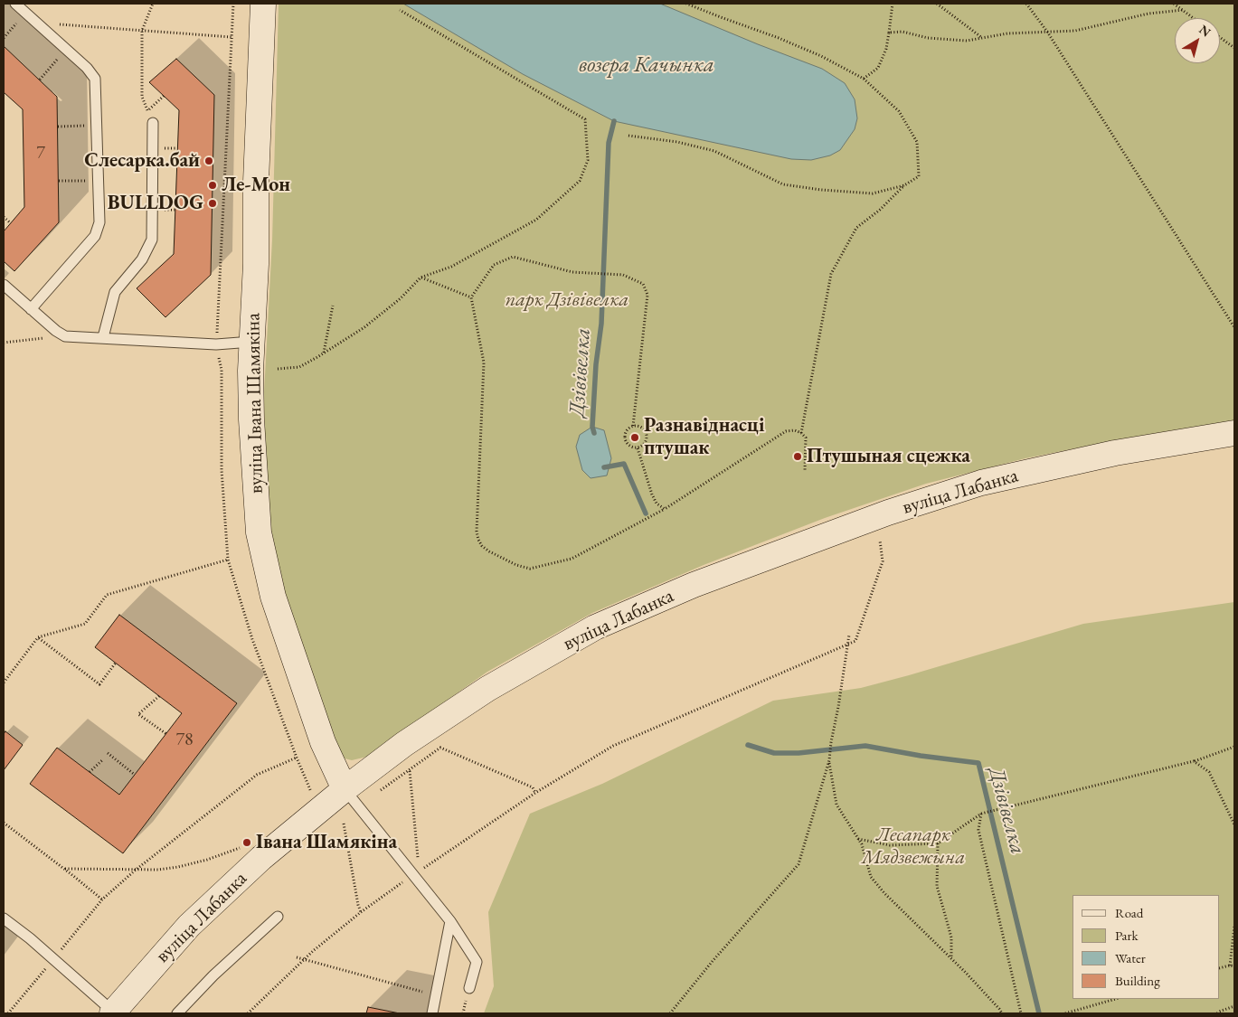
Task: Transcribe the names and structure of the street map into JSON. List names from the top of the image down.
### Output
{
  "streets": {
    "main road": ["вуліца Івана Шамякіна", "вуліца Лабанка"]
  },
  "crossings": [
    ["вуліца Івана Шамякіна", "вуліца Лабанка"]
  ],
  "water": ["возера Качынка", "Дзівівелка"],
  "parks": ["парк Дзівівелка", "Лесапарк Мядзвежына"],
  "places": [
    "Слесарка.бай",
    "Ле-Мон",
    "BULLDOG",
    "Разнавіднасці птушак",
    "Птушыная сцежка",
    "Івана Шамякіна"
  ],
  "house_numbers": ["7", "78"],
  "legend": [
    "Road",
    "Park",
    "Water",
    "Building"
  ],
  "north": "top right"
}
